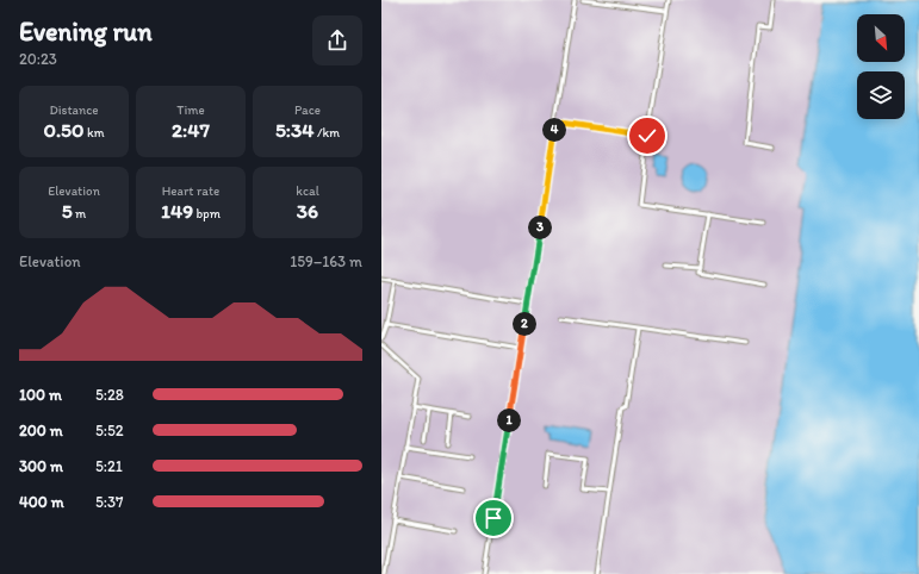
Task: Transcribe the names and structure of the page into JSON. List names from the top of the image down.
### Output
{
  "north": "bottom right",
  "page": {
    "heading": ["Evening run", "20:23"],
    "stats": [
      ["Distance", "0.50 km"],
      ["Time", "2:47"],
      ["Pace", "5:34 /km"],
      ["Elevation", "5 m"],
      ["Heart rate", "149 bpm"],
      ["kcal", "36"]
    ],
    "pins": [
      "4",
      "3",
      "2",
      "1"
    ],
    "chart": ["Elevation", "159–163 m"],
    "list": [
      {
        "name": "100 m",
        "note": "5:28"
      },
      {
        "name": "200 m",
        "note": "5:52"
      },
      {
        "name": "300 m",
        "note": "5:21"
      },
      {
        "name": "400 m",
        "note": "5:37"
      }
    ]
  }
}
